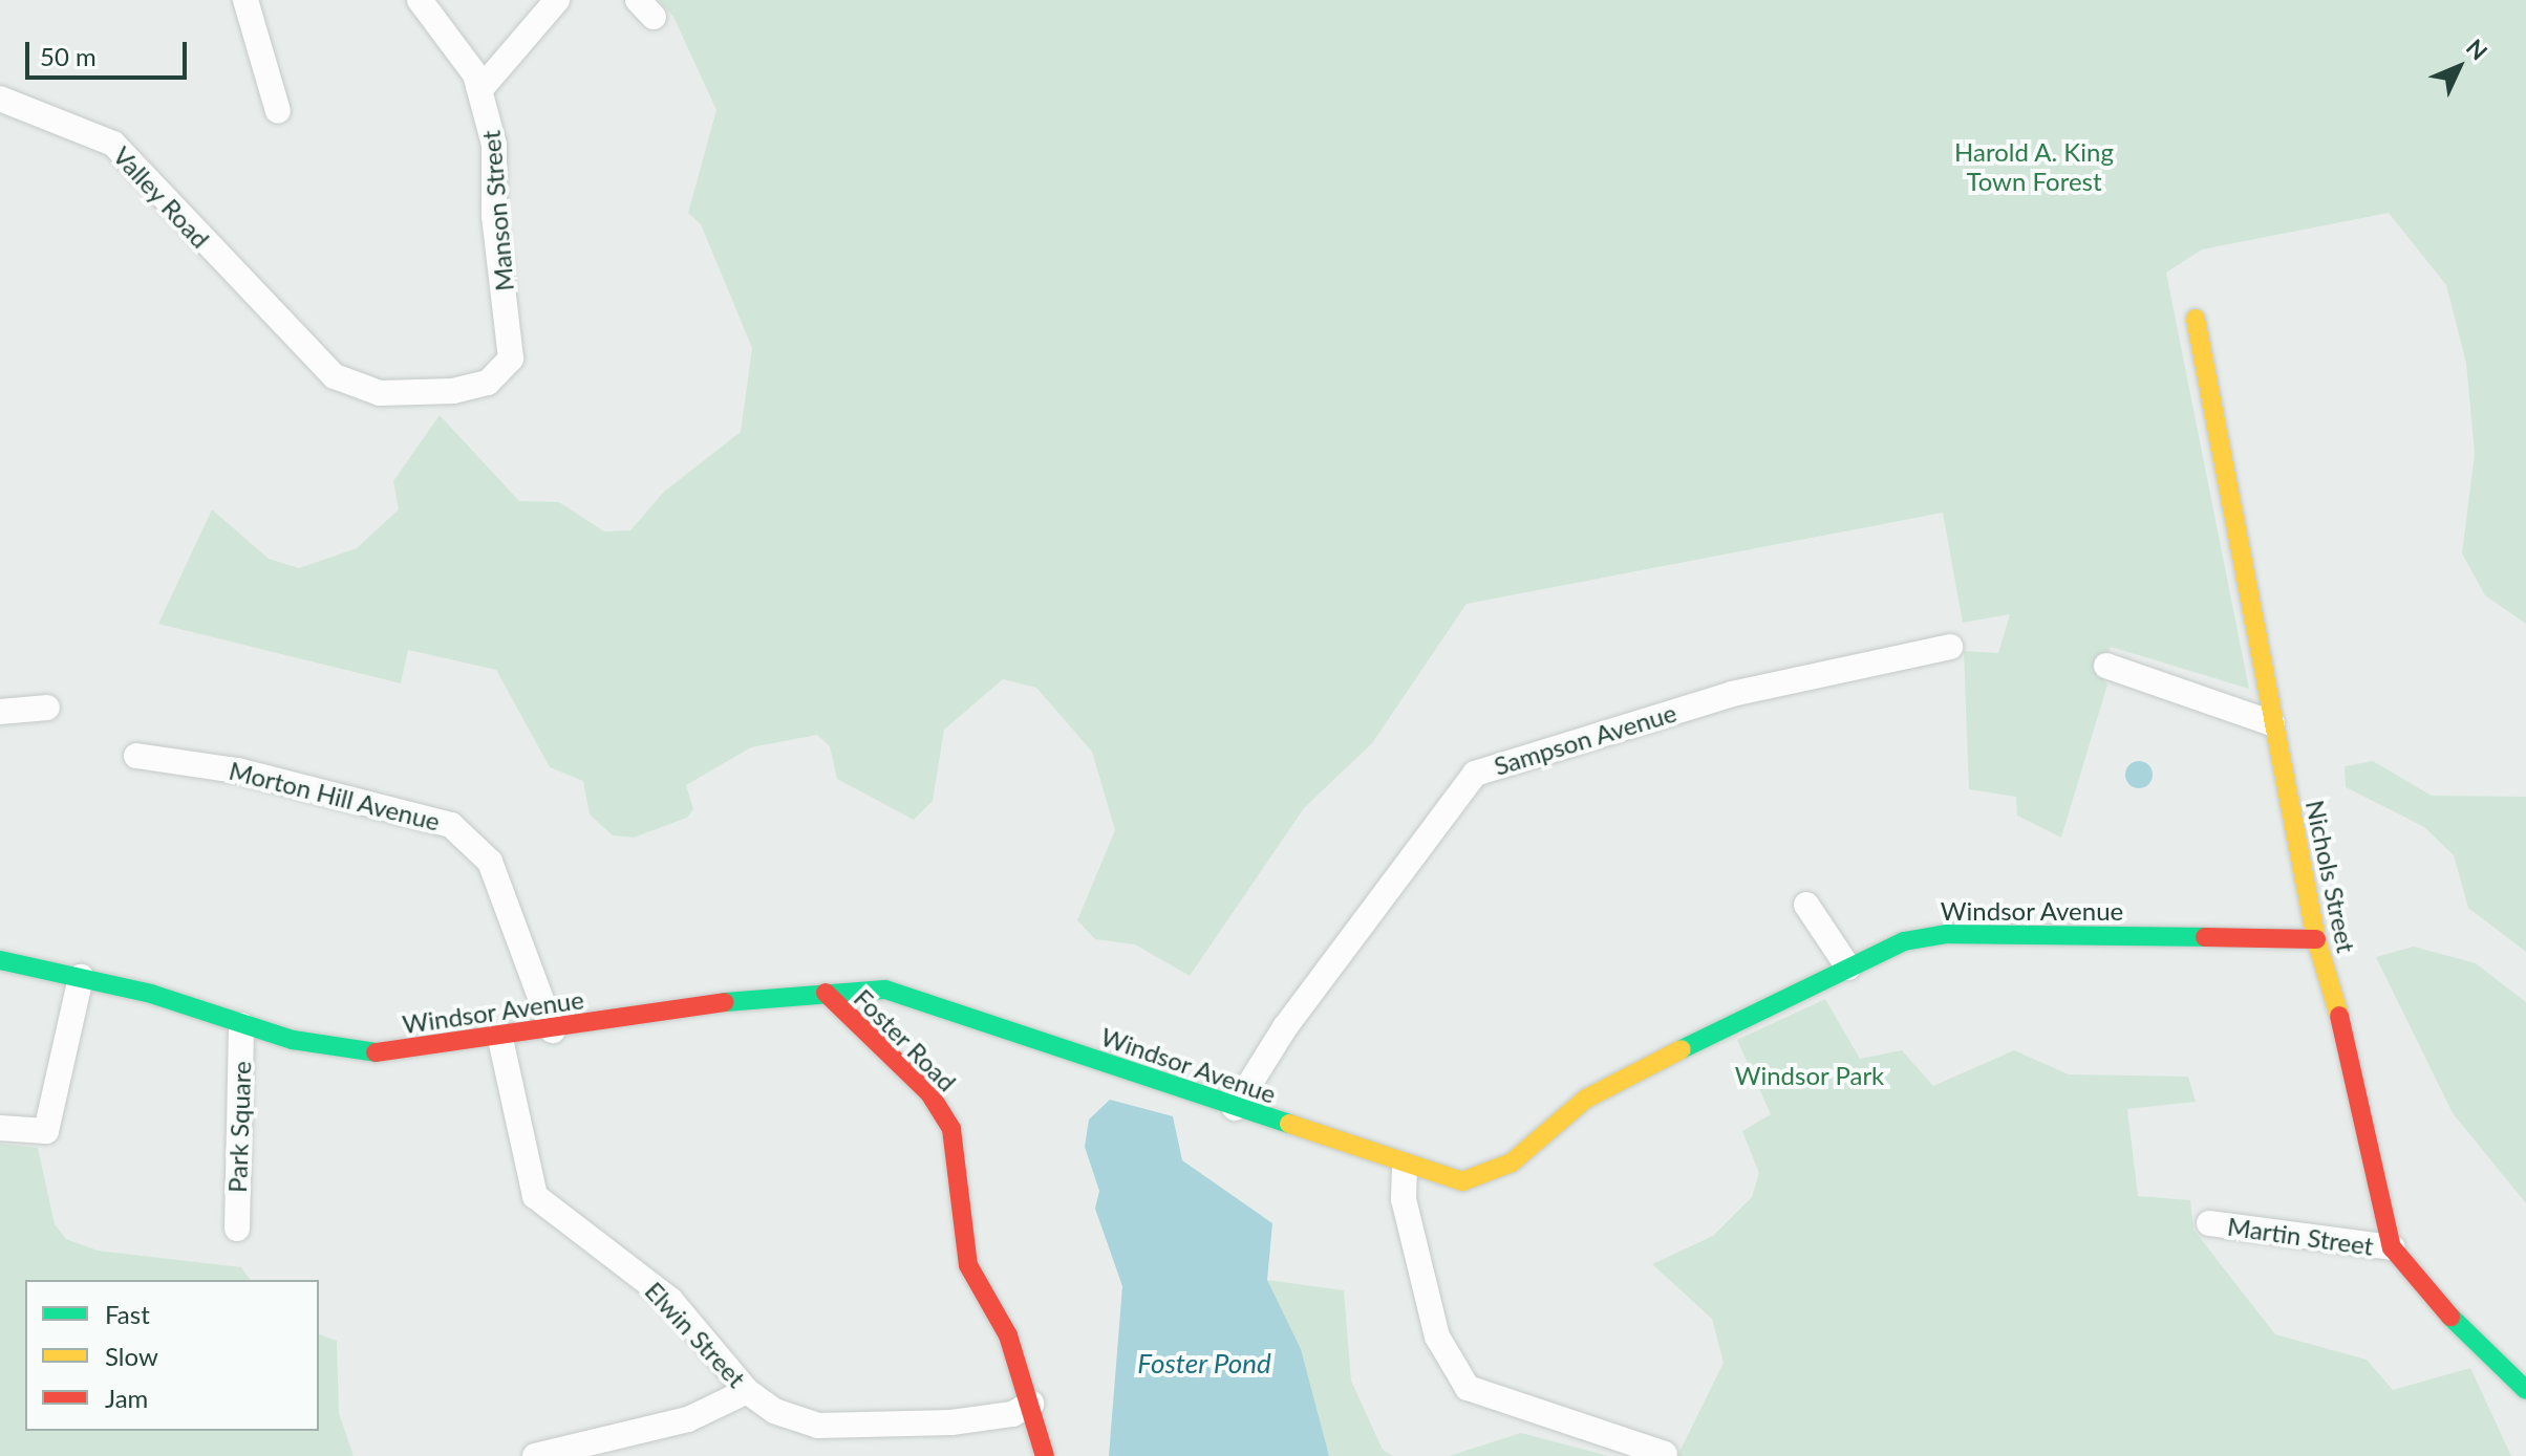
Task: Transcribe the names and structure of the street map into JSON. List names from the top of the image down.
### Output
{
  "streets": {
    "street": [
      "Valley Road",
      "Manson Street",
      "Sampson Avenue",
      "Morton Hill Avenue",
      "Nichols Street",
      "Windsor Avenue",
      "Foster Road",
      "Park Square",
      "Martin Street",
      "Elwin Street"
    ]
  },
  "crossings": [
    ["Valley Road", "Manson Street"],
    ["Sampson Avenue", "Windsor Avenue"],
    ["Morton Hill Avenue", "Windsor Avenue"],
    ["Nichols Street", "Windsor Avenue"],
    ["Nichols Street", "Martin Street"],
    ["Windsor Avenue", "Foster Road"],
    ["Windsor Avenue", "Park Square"],
    ["Windsor Avenue", "Elwin Street"],
    ["Foster Road", "Elwin Street"]
  ],
  "water": ["Foster Pond"],
  "parks": ["Harold A. King Town Forest", "Windsor Park"],
  "legend": ["Fast", "Slow", "Jam"],
  "scale_bar": "50 m",
  "north": "top right"
}
